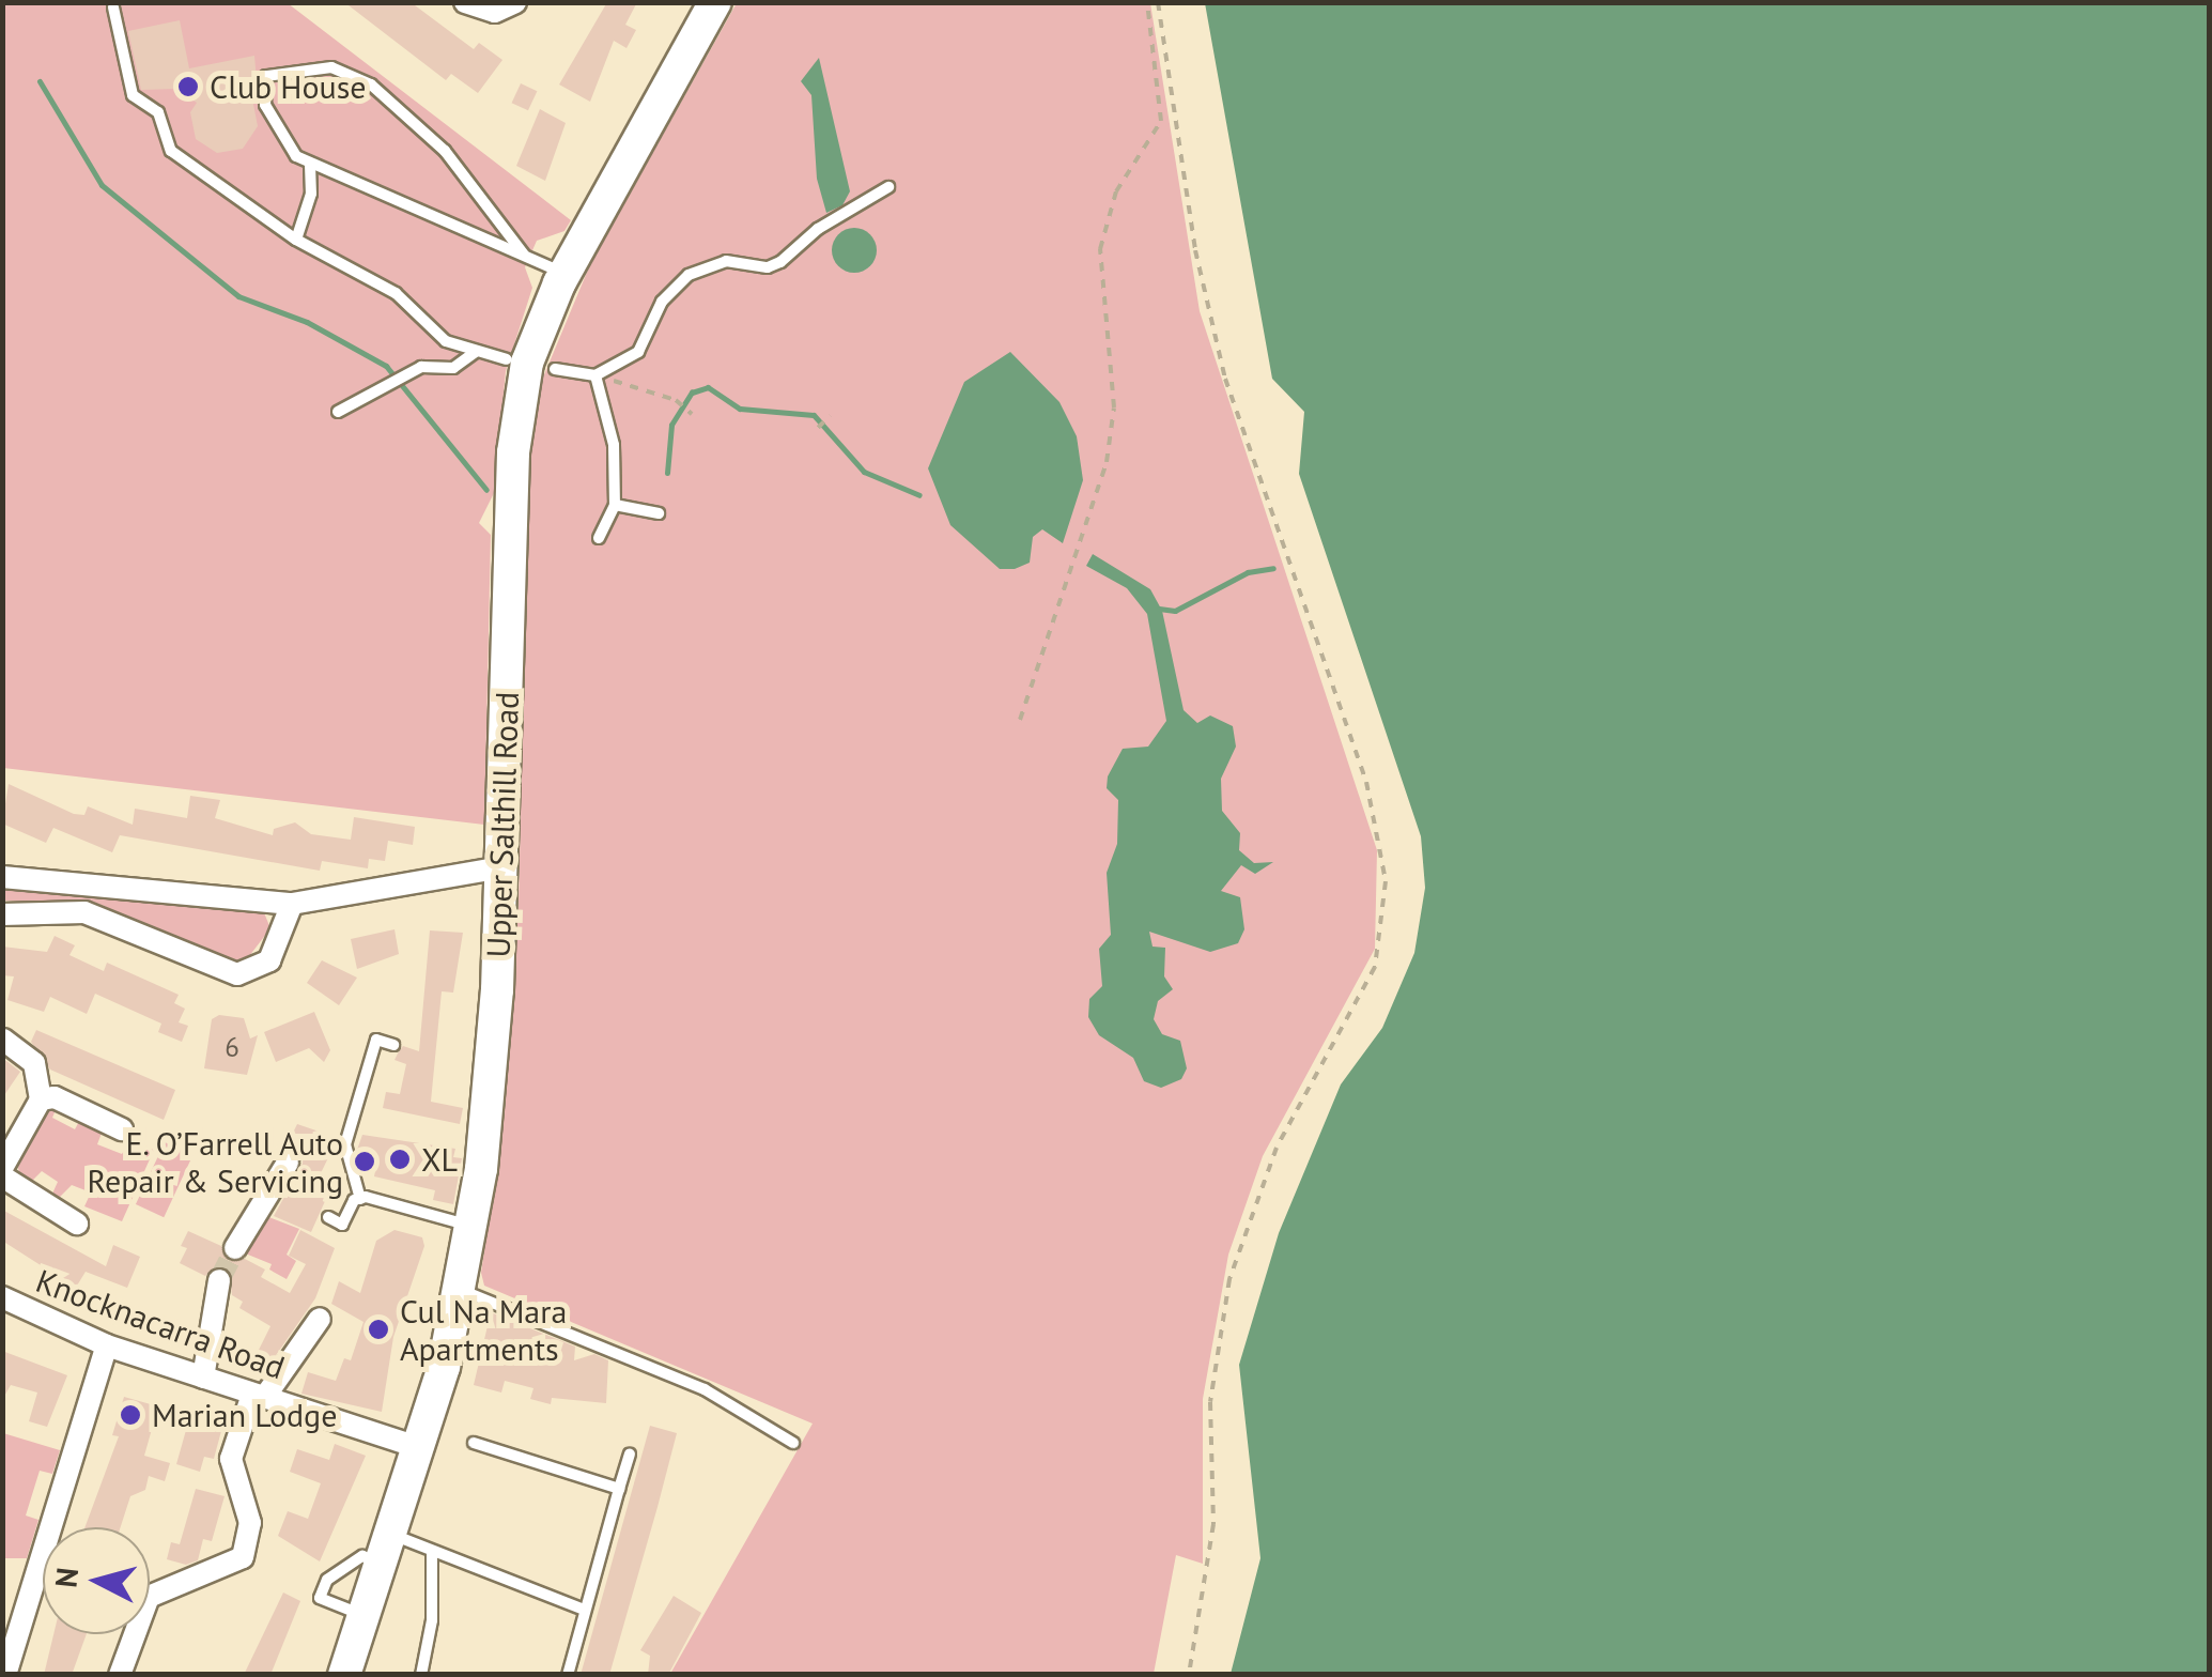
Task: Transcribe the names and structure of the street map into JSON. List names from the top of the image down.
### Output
{
  "streets": {
    "main road": ["Upper Salthill Road"],
    "street": ["Knocknacarra Road"]
  },
  "crossings": [
    ["Upper Salthill Road", "Knocknacarra Road"]
  ],
  "places": [
    "Club House",
    "XL",
    "E. O’Farrell Auto Repair & Servicing",
    "Cul Na Mara Apartments",
    "Marian Lodge"
  ],
  "house_numbers": ["6"],
  "north": "left"
}
